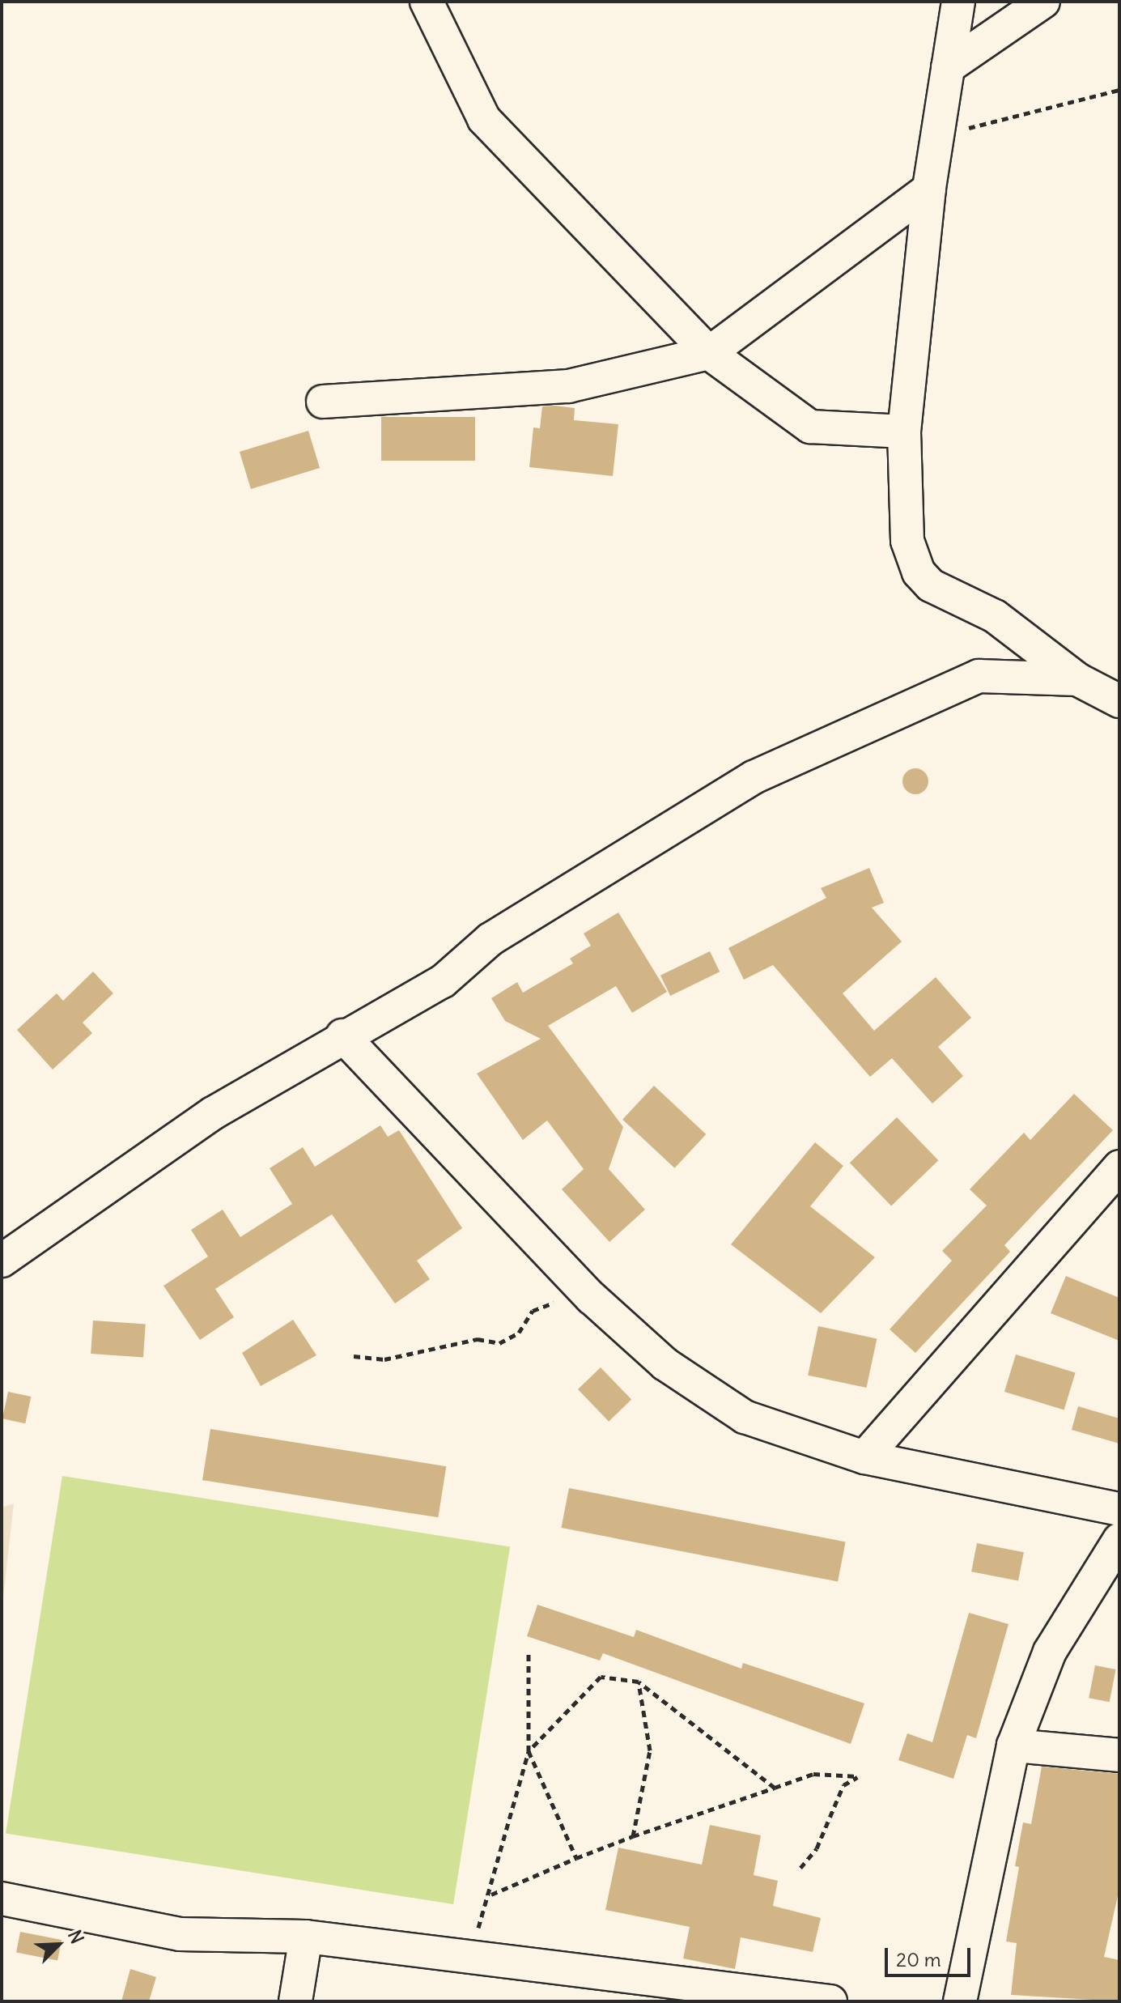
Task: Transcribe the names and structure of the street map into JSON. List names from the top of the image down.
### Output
{
  "scale_bar": "20 m",
  "north": "top right"
}
